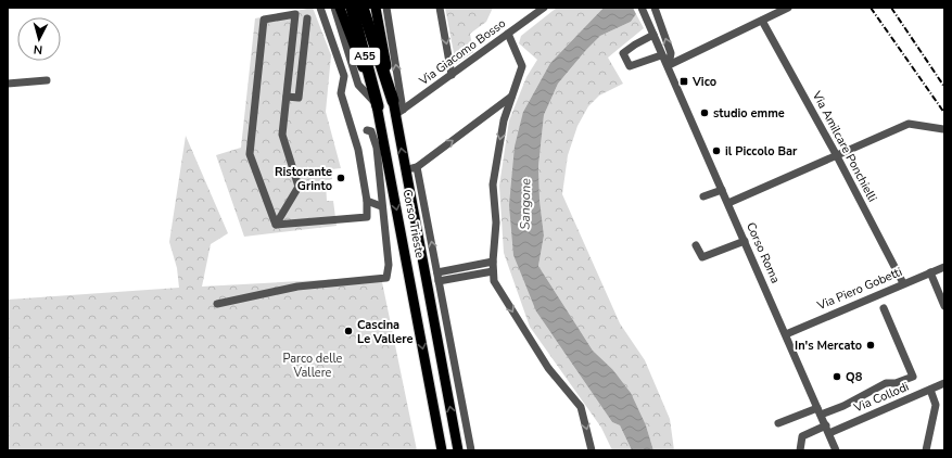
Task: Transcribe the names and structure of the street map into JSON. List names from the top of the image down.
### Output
{
  "streets": {
    "highway": ["A55"],
    "main road": ["Corso Trieste"],
    "street": [
      "Via Giacomo Bosso",
      "Via Amilcare Ponchielli",
      "Corso Roma",
      "Via Piero Gobetti",
      "Via Collodi"
    ]
  },
  "crossings": [
    ["Via Giacomo Bosso", "Corso Trieste"],
    ["A55", "Corso Trieste"],
    ["Via Amilcare Ponchielli", "Via Piero Gobetti"],
    ["Corso Roma", "Via Piero Gobetti"],
    ["Corso Roma", "Via Collodi"]
  ],
  "water": ["Sangone"],
  "parks": ["Parco delle Vallere"],
  "places": {
    "transit": ["Vico"],
    "other": [
      "studio emme",
      "il Piccolo Bar",
      "Ristorante Grinto",
      "Cascina Le Vallere",
      "In's Mercato",
      "Q8"
    ]
  },
  "north": "bottom"
}
